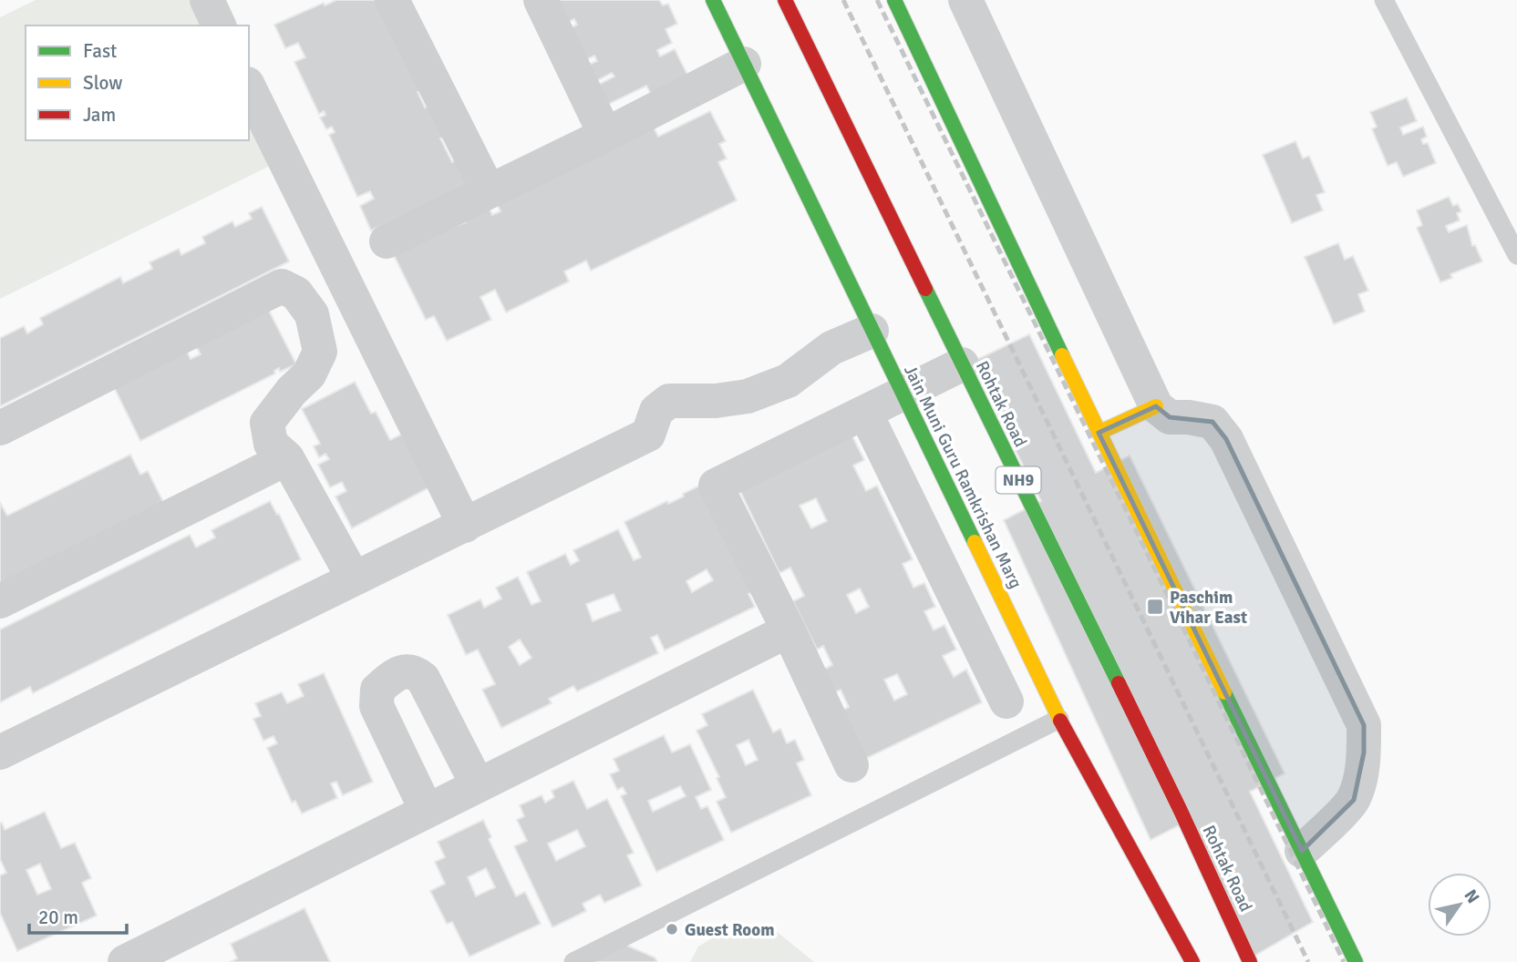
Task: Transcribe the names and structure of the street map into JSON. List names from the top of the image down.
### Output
{
  "streets": {
    "main road": ["Rohtak Road", "Jain Muni Guru Ramkrishan Marg", "NH9"]
  },
  "places": {
    "transit": ["Paschim Vihar East"],
    "other": ["Guest Room"]
  },
  "legend": ["Fast", "Slow", "Jam"],
  "scale_bar": "20 m",
  "north": "top right"
}
